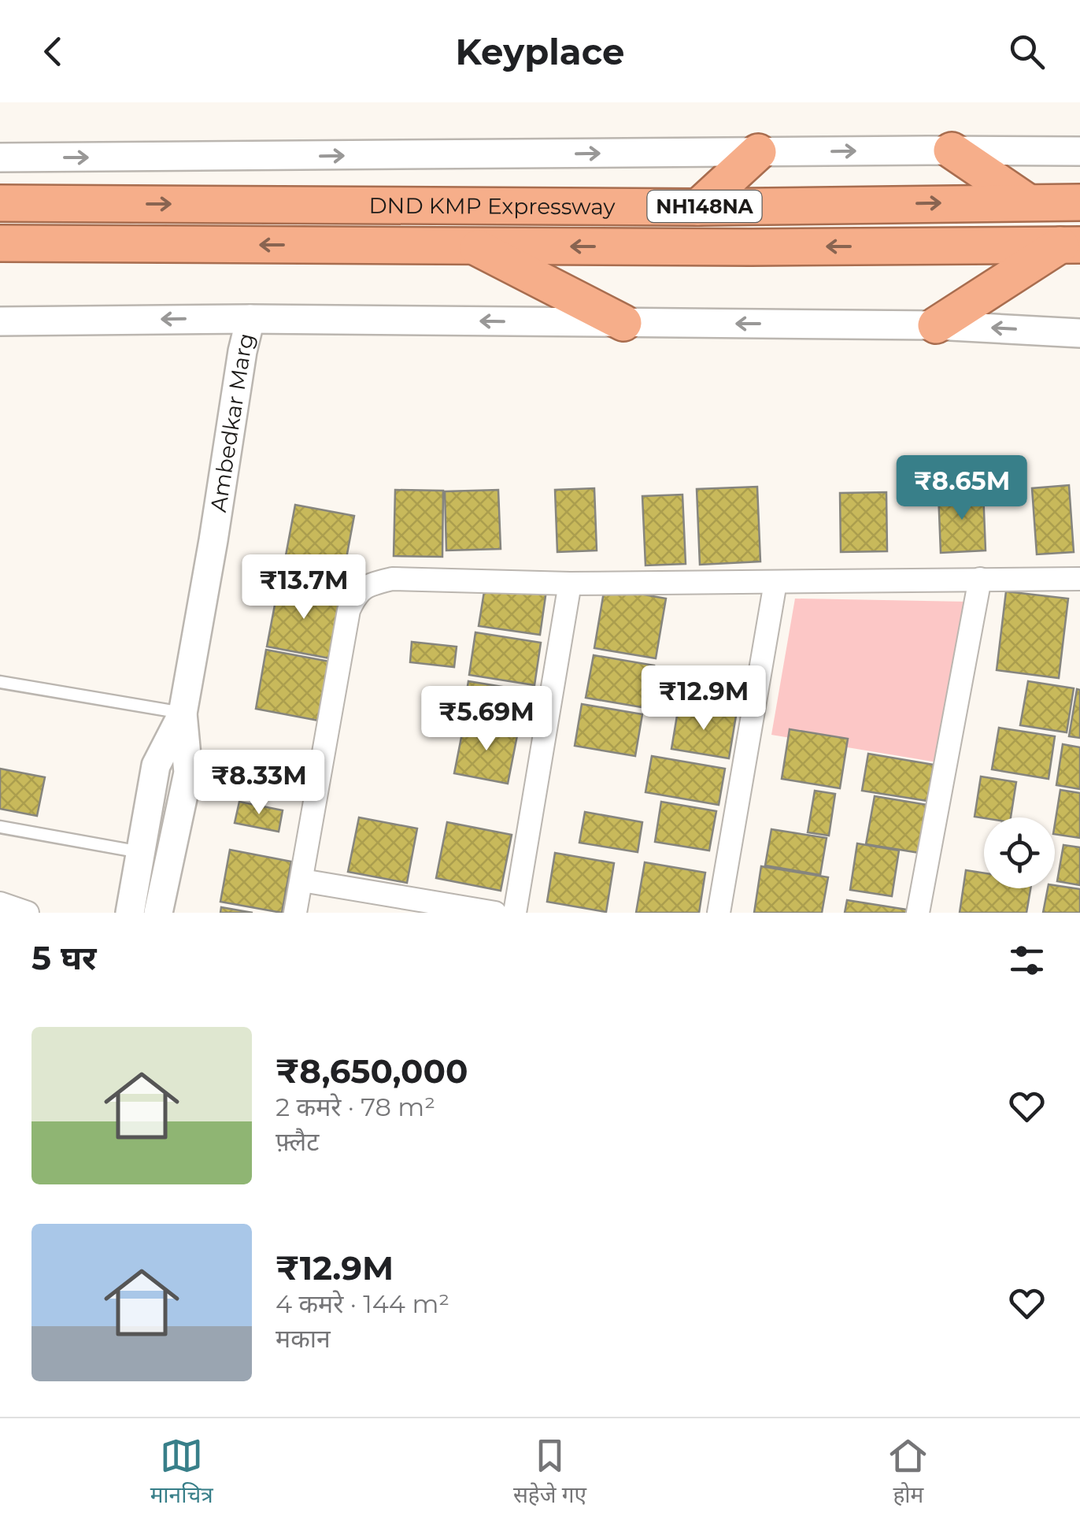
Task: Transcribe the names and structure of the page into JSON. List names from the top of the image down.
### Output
{
  "streets": {
    "highway": ["DND KMP Expressway", "NH148NA"],
    "street": ["Ambedkar Marg"]
  },
  "page": {
    "header": "Keyplace",
    "price": [
      "₹8.65M",
      "₹13.7M",
      "₹12.9M",
      "₹5.69M",
      "₹8.33M"
    ],
    "heading": "5 घर",
    "list": [
      {
        "name": "₹8,650,000",
        "note": "2 कमरे · 78 m² · फ़्लैट"
      },
      {
        "name": "₹12.9M",
        "note": "4 कमरे · 144 m² · मकान"
      }
    ],
    "tabs": ["मानचित्र", "सहेजे गए", "होम"]
  }
}
